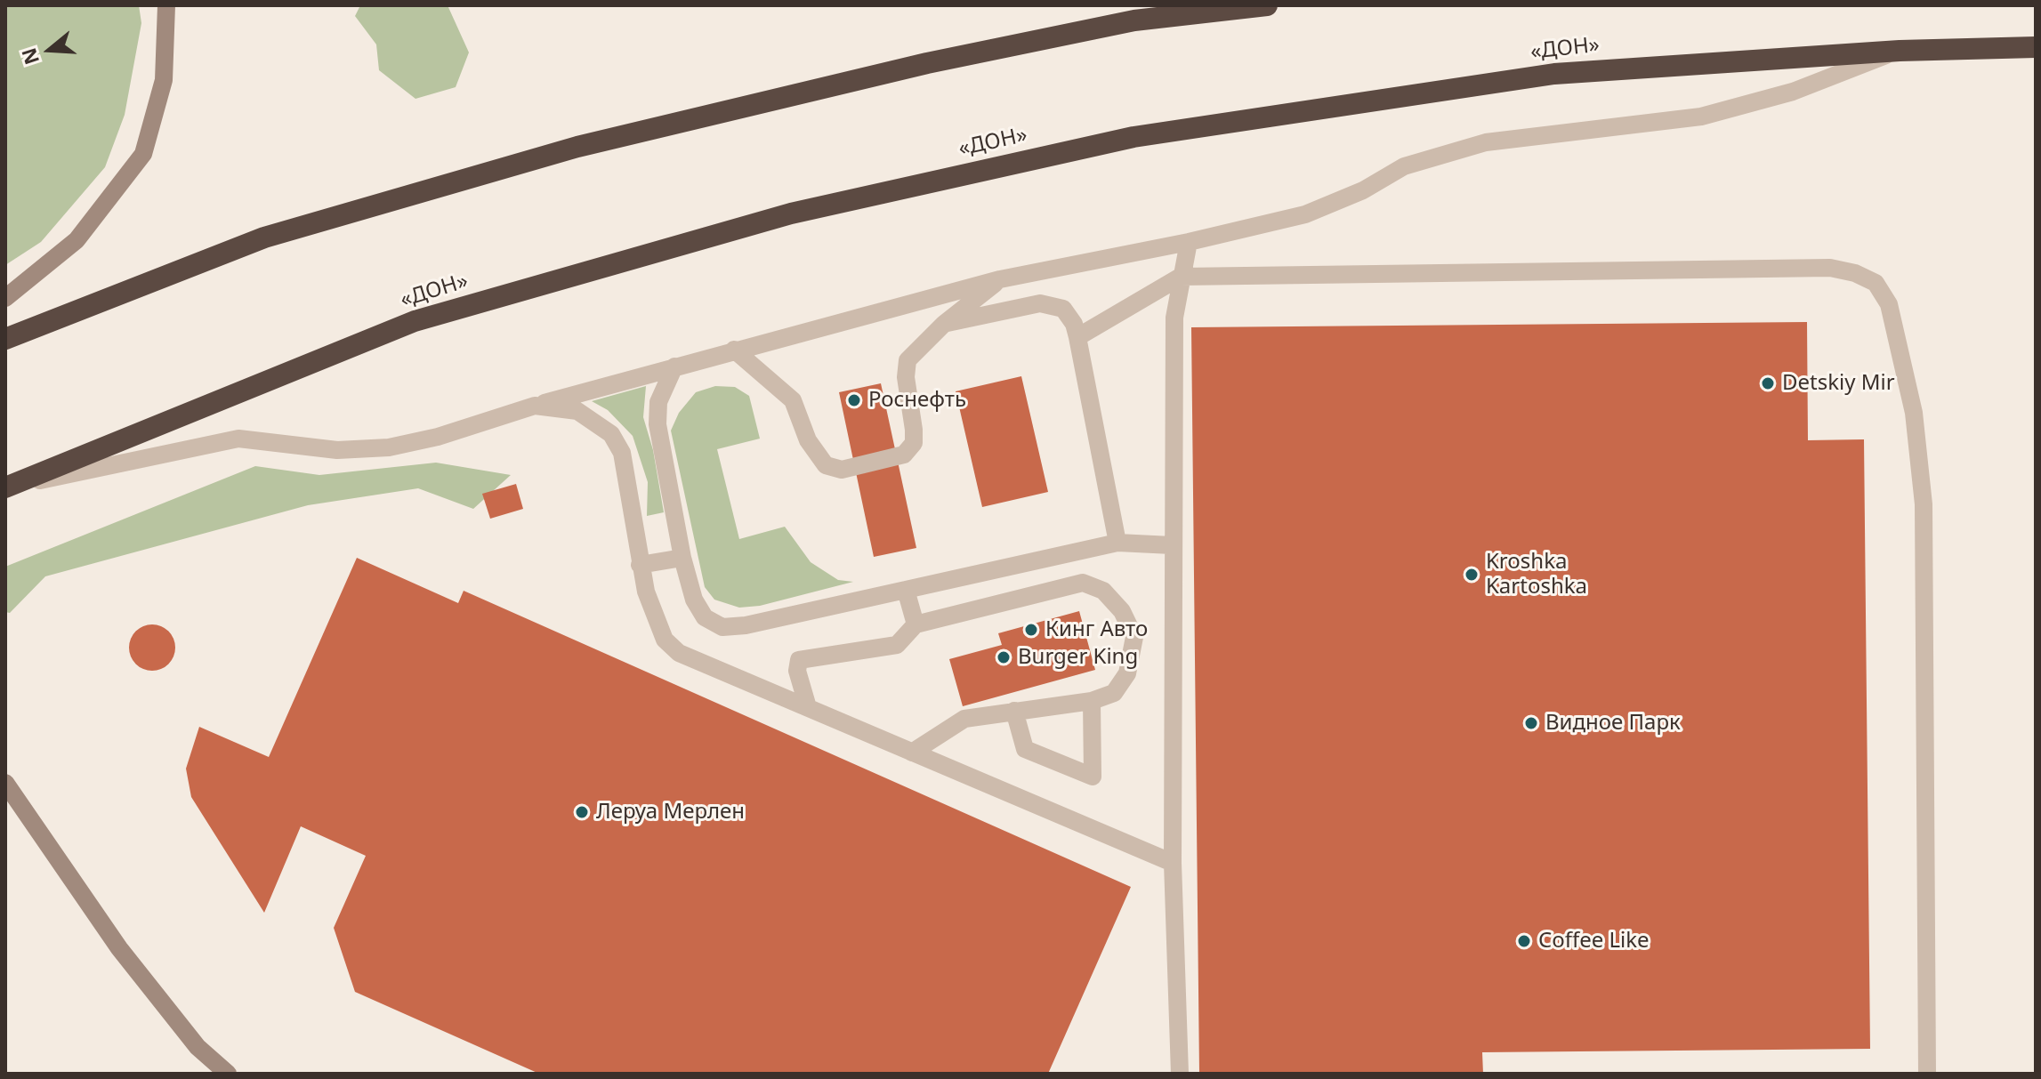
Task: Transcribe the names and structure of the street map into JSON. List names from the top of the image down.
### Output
{
  "streets": {
    "highway": ["«ДОН»"]
  },
  "places": [
    "Detskiy Mir",
    "Роснефть",
    "Kroshka Kartoshka",
    "Кинг Авто",
    "Burger King",
    "Видное Парк",
    "Леруа Мерлен",
    "Coffee Like"
  ],
  "north": "left"
}
